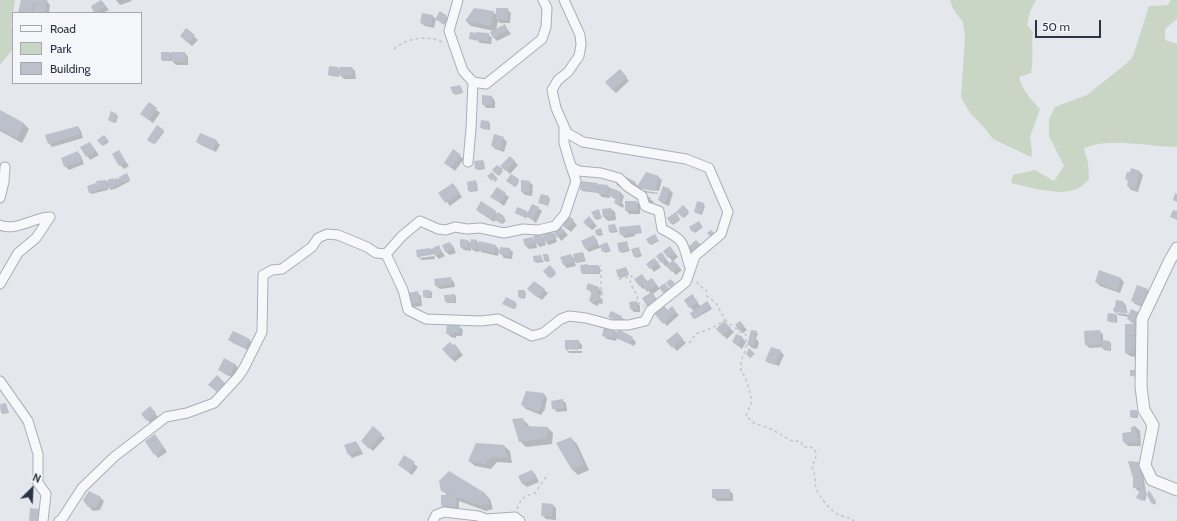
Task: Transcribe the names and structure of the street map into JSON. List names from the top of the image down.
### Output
{
  "legend": ["Road", "Park", "Building"],
  "scale_bar": "50 m",
  "north": "top right"
}
